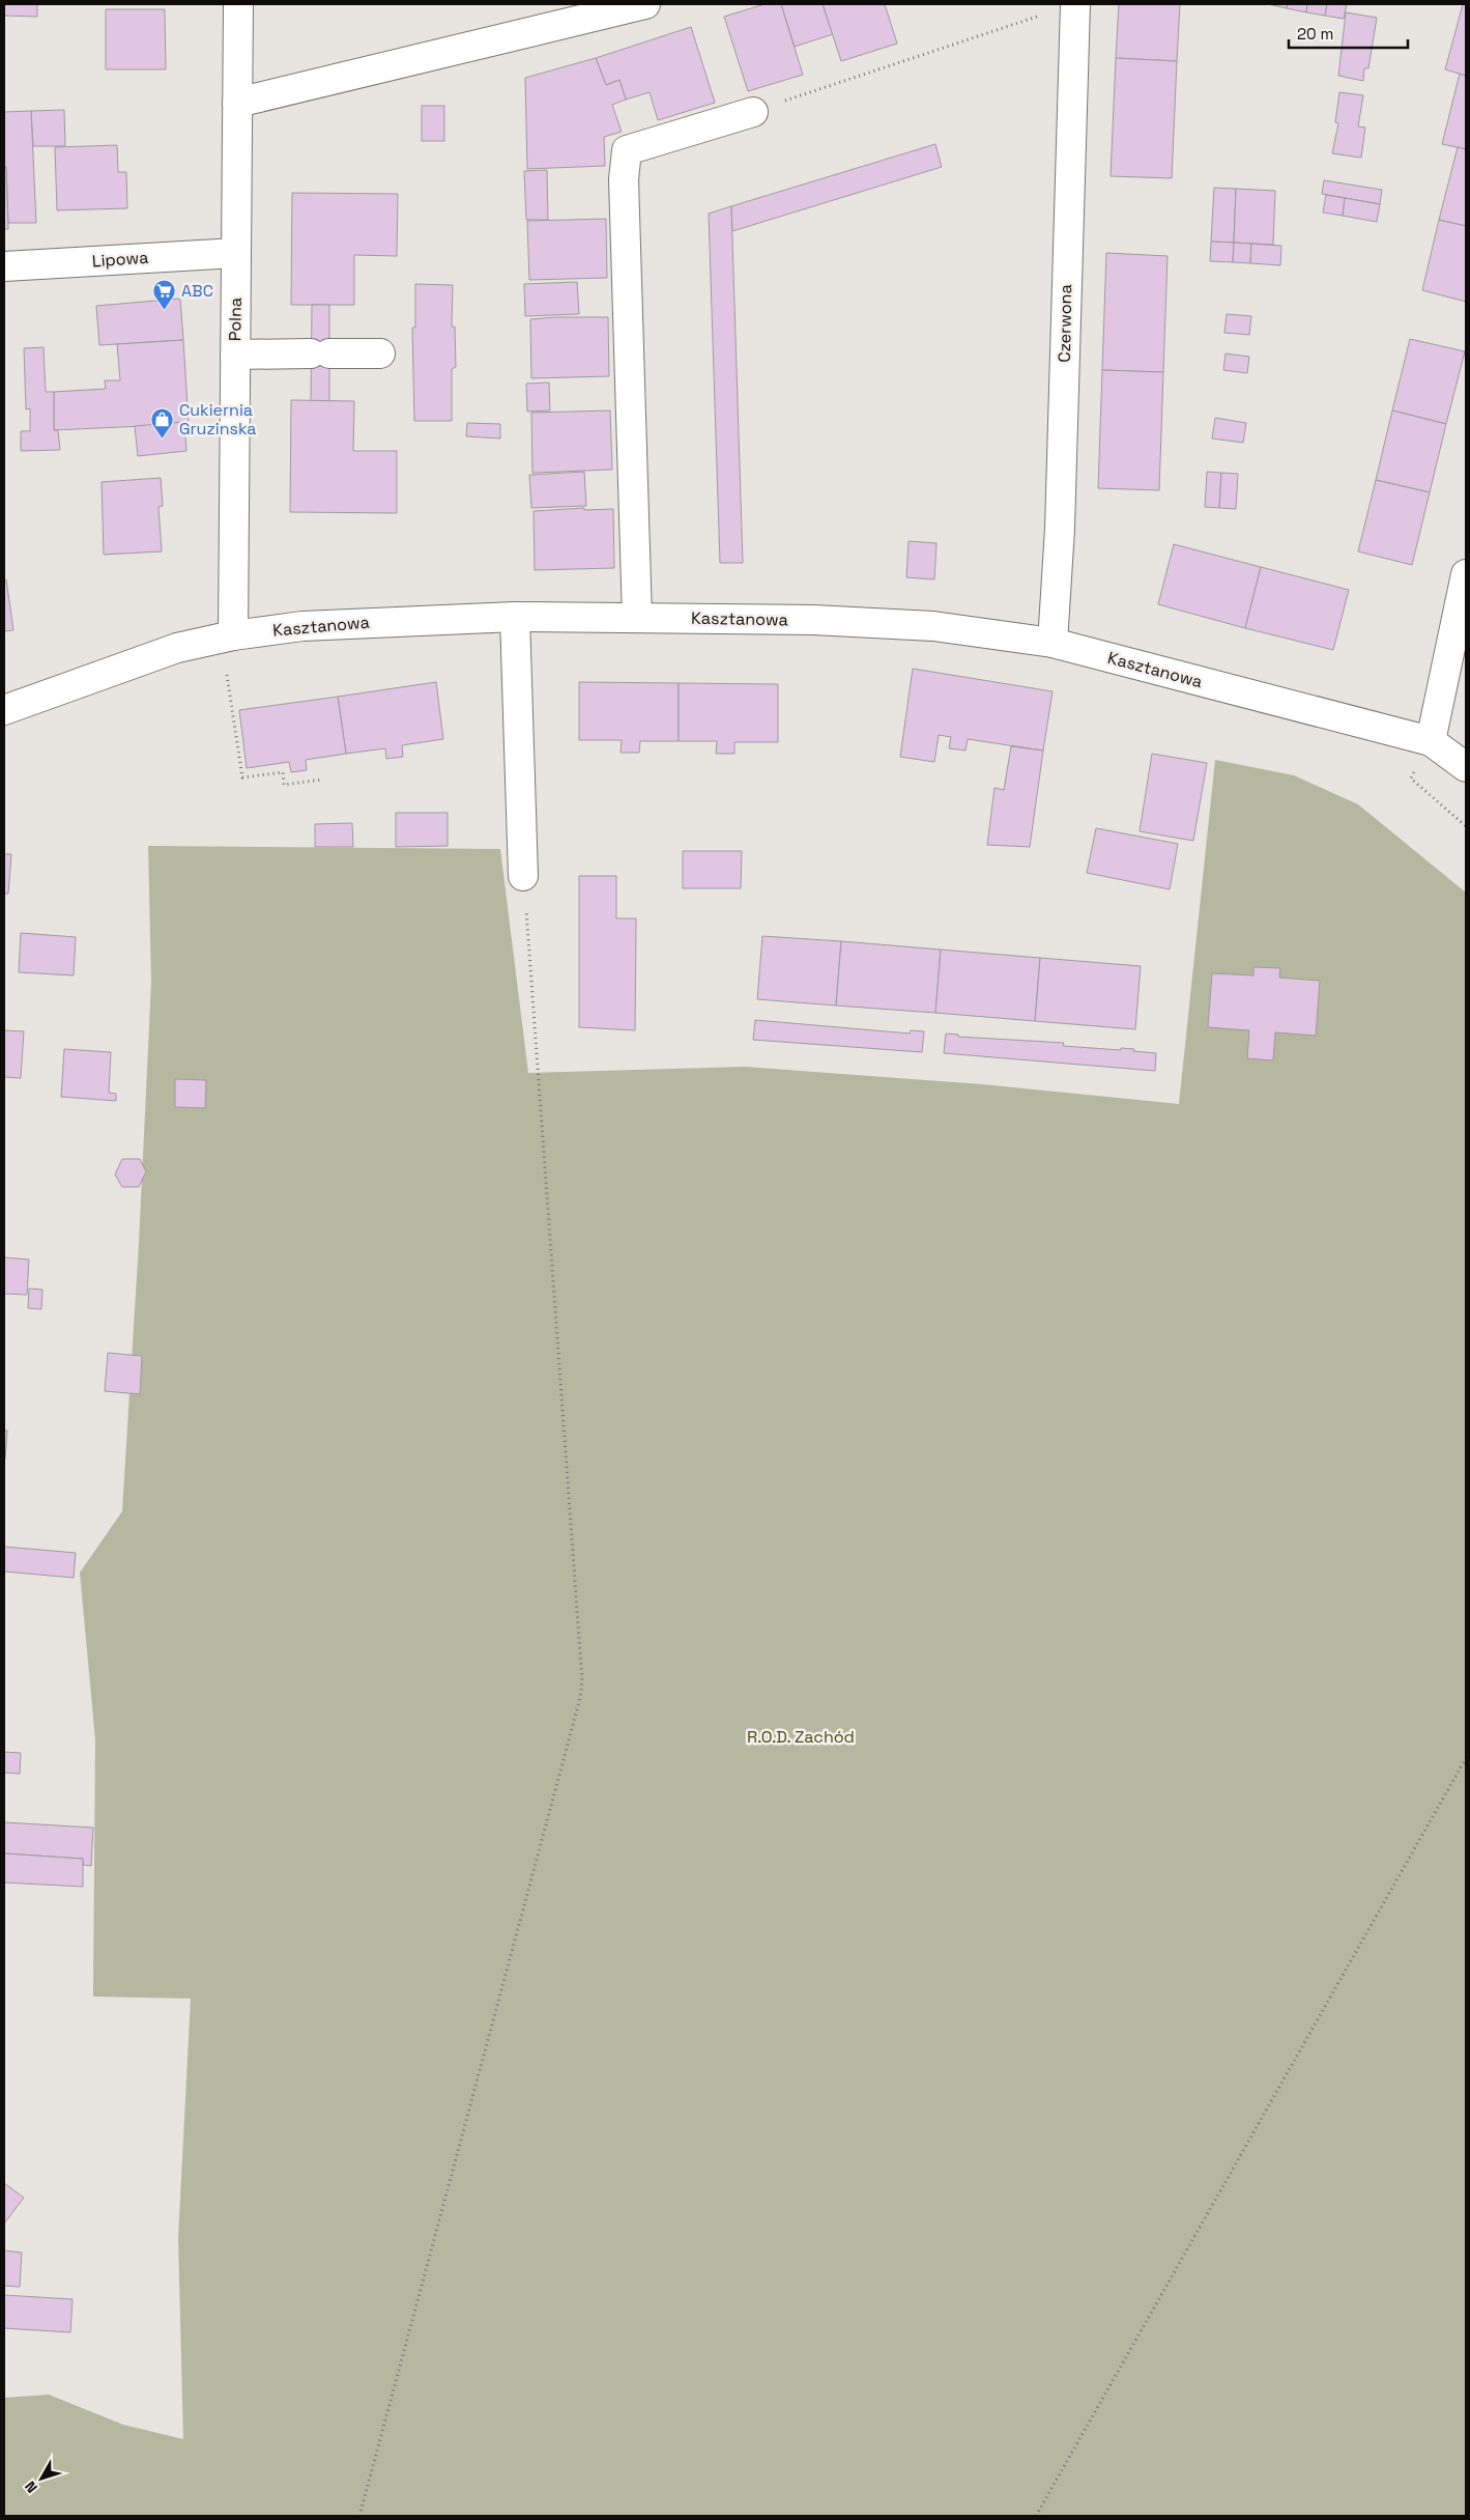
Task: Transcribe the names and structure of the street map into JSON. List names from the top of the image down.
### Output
{
  "streets": {
    "street": [
      "Lipowa",
      "Polna",
      "Czerwona",
      "Kasztanowa"
    ]
  },
  "crossings": [
    ["Lipowa", "Polna"],
    ["Polna", "Kasztanowa"],
    ["Czerwona", "Kasztanowa"]
  ],
  "parks": ["R.O.D. Zachód"],
  "places": {
    "supermarket": ["ABC"],
    "shop": ["Cukiernia Gruzinska"]
  },
  "scale_bar": "20 m",
  "north": "bottom left"
}
